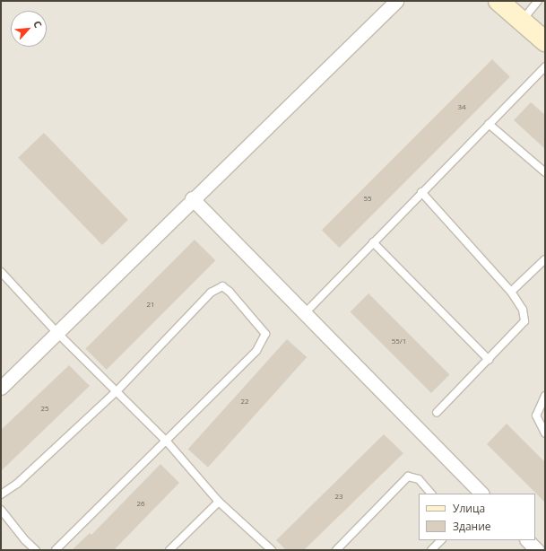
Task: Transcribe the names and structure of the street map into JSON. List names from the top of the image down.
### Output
{
  "house_numbers": [
    "34",
    "55",
    "21",
    "55/1",
    "22",
    "25",
    "23",
    "26"
  ],
  "legend": ["Улица", "Здание"],
  "north": "top right"
}
